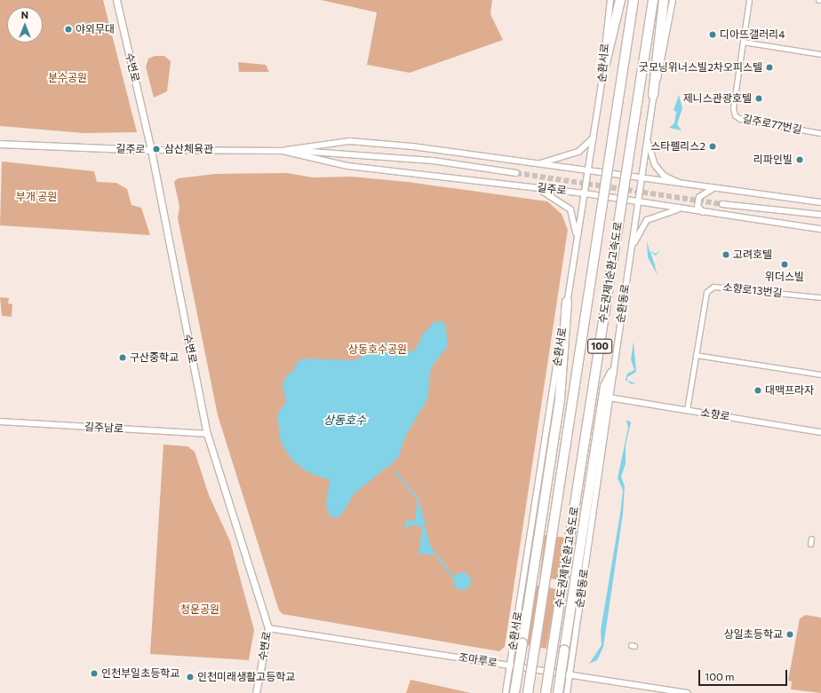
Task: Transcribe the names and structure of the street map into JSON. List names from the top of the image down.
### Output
{
  "streets": {
    "highway": ["수도권제1순환고속도로", "100"],
    "main road": ["수변로", "길주로"],
    "street": [
      "순환서로",
      "길주로77번길",
      "소향로13번길",
      "순환동로",
      "소향로",
      "길주남로",
      "조마루로"
    ]
  },
  "crossings": [
    ["순환서로", "길주로"],
    ["순환서로", "조마루로"],
    ["수변로", "길주로"],
    ["수변로", "길주남로"],
    ["수변로", "조마루로"],
    ["길주로", "순환동로"],
    ["소향로13번길", "소향로"],
    ["순환동로", "소향로"],
    ["순환동로", "조마루로"]
  ],
  "water": ["상동호수"],
  "parks": [
    "분수공원",
    "부개 공원",
    "상동호수공원",
    "청운공원"
  ],
  "places": [
    "야외무대",
    "디아뜨갤러리4",
    "굿모닝위너스빌2차오피스텔",
    "제니스관광호텔",
    "스타펠리스2",
    "삼산체육관",
    "리파인빌",
    "고려호텔",
    "위더스빌",
    "구산중학교",
    "대맥프라자",
    "상일초등학교",
    "인천부일초등학교",
    "인천미래생활고등학교"
  ],
  "scale_bar": "100 m",
  "north": "top"
}
